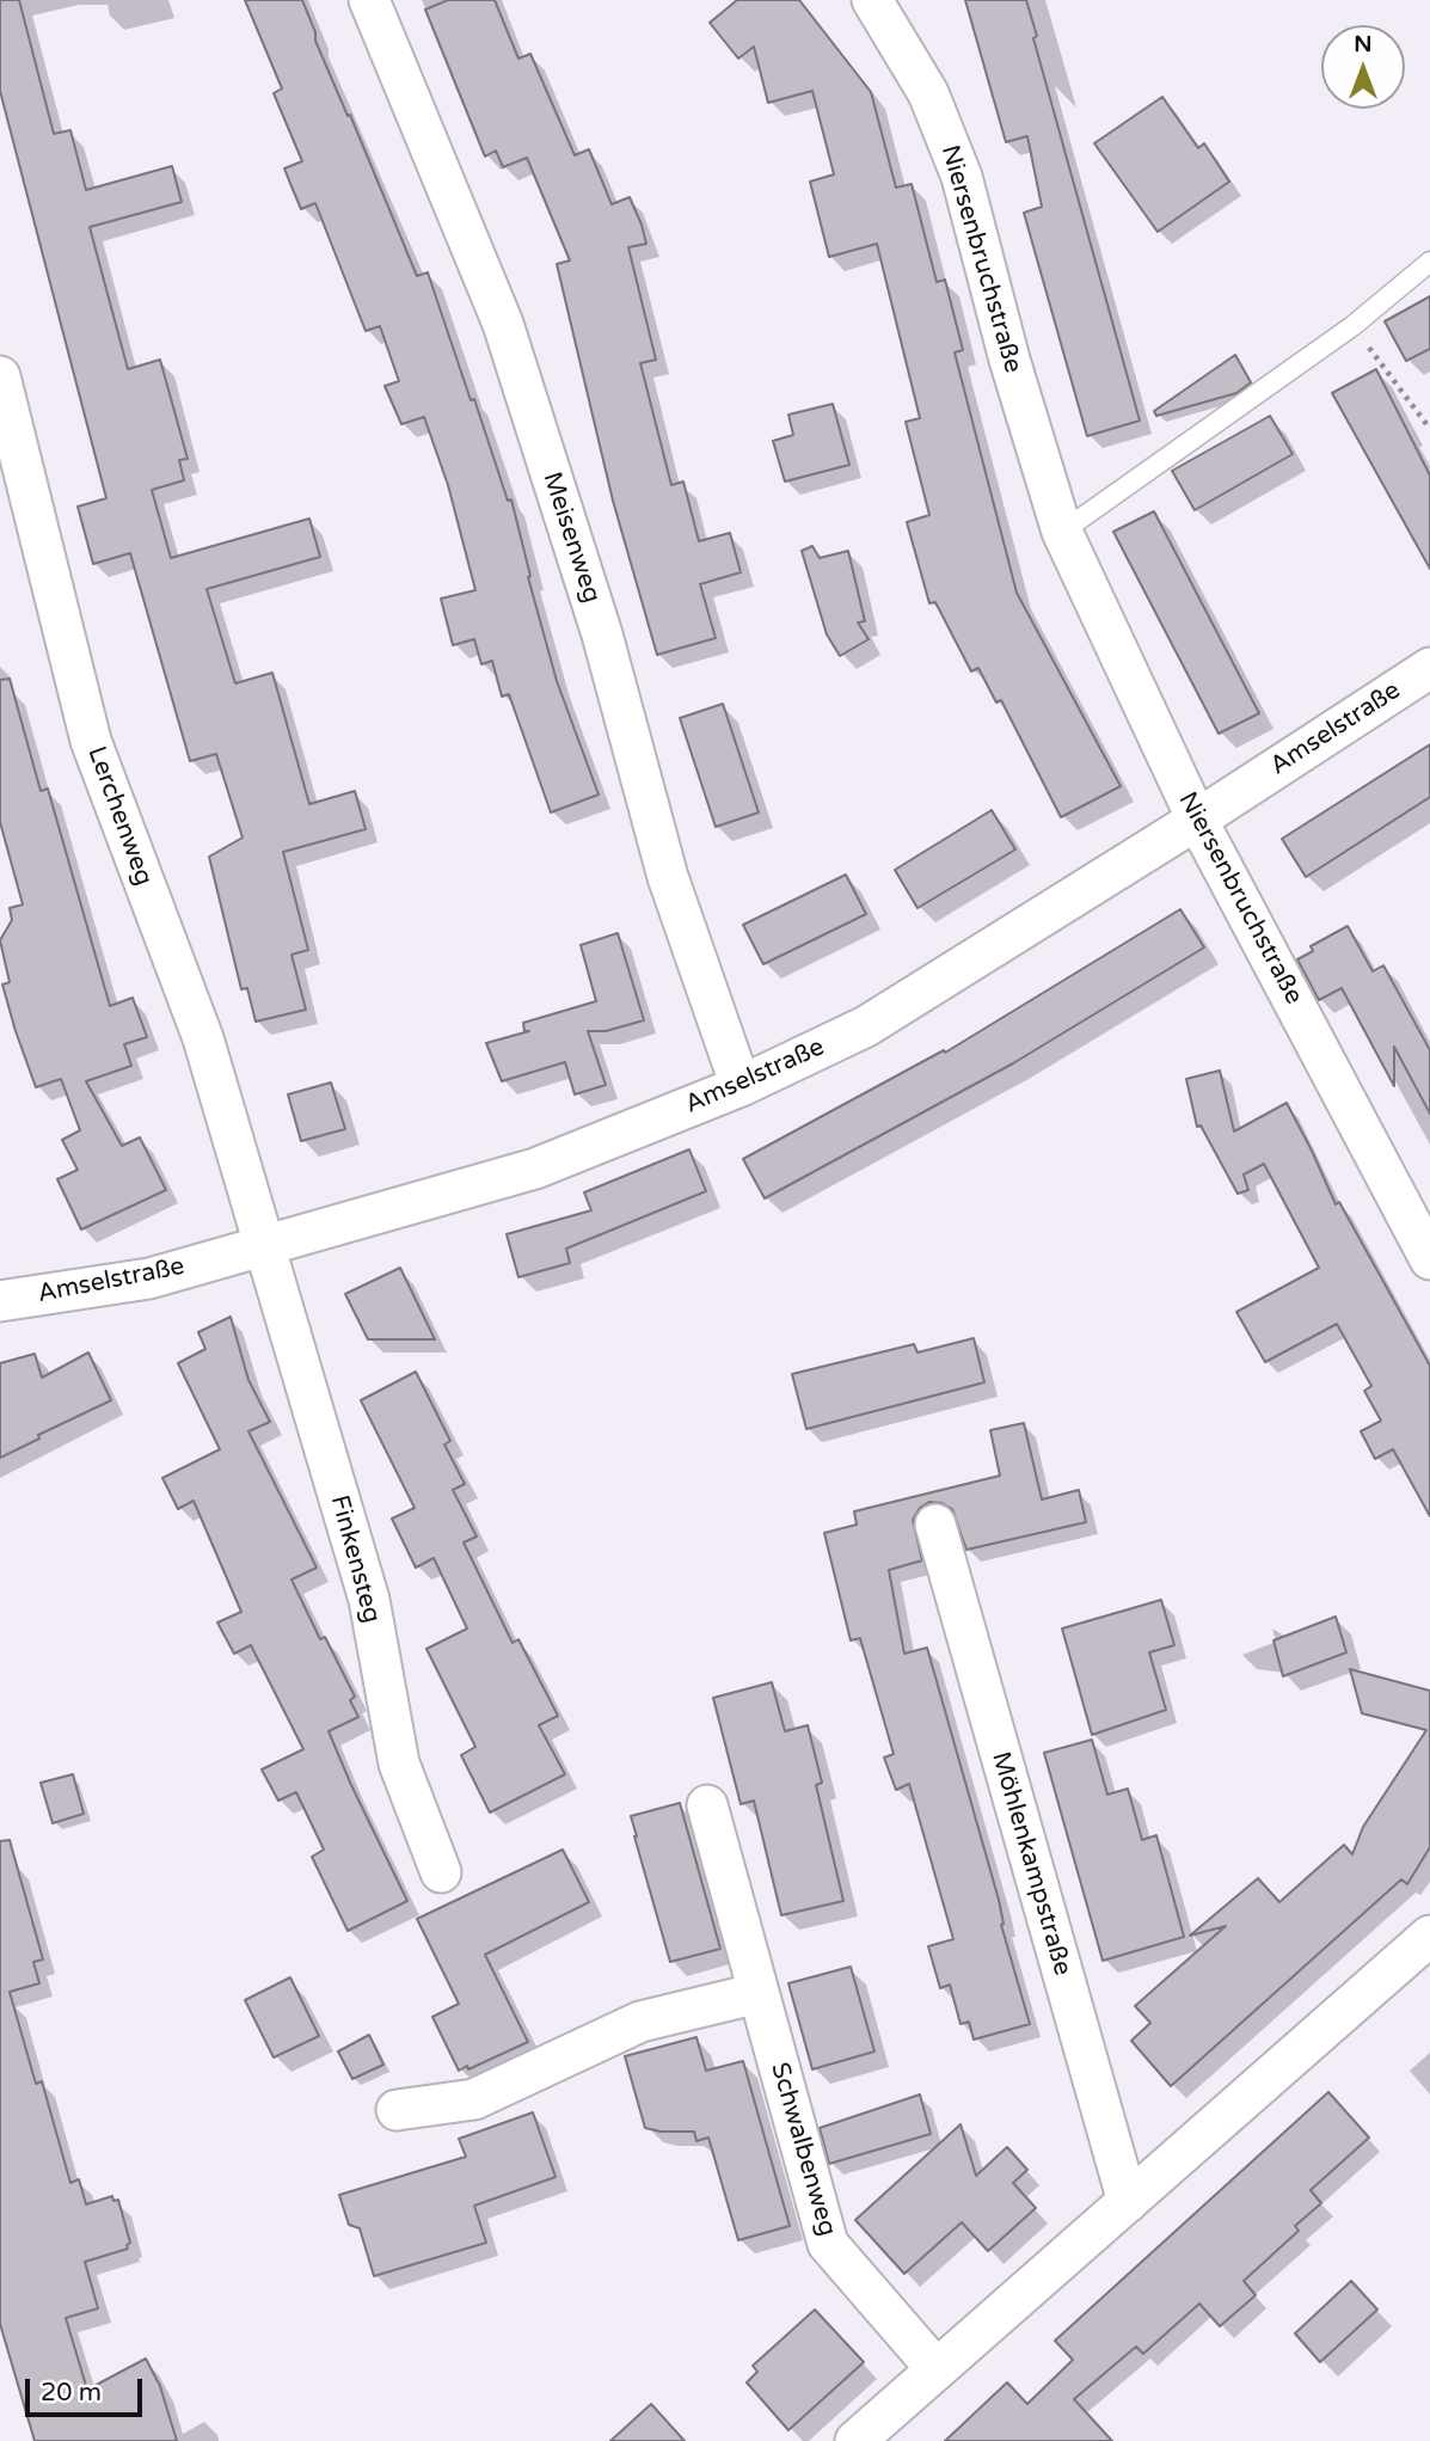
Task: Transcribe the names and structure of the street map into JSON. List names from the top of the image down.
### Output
{
  "streets": {
    "street": [
      "Niersenbruchstraße",
      "Meisenweg",
      "Amselstraße",
      "Lerchenweg",
      "Finkensteg",
      "Möhlenkampstraße",
      "Schwalbenweg"
    ]
  },
  "crossings": [
    ["Niersenbruchstraße", "Amselstraße"],
    ["Meisenweg", "Amselstraße"],
    ["Amselstraße", "Lerchenweg"],
    ["Amselstraße", "Finkensteg"],
    ["Lerchenweg", "Finkensteg"]
  ],
  "scale_bar": "20 m",
  "north": "top"
}
